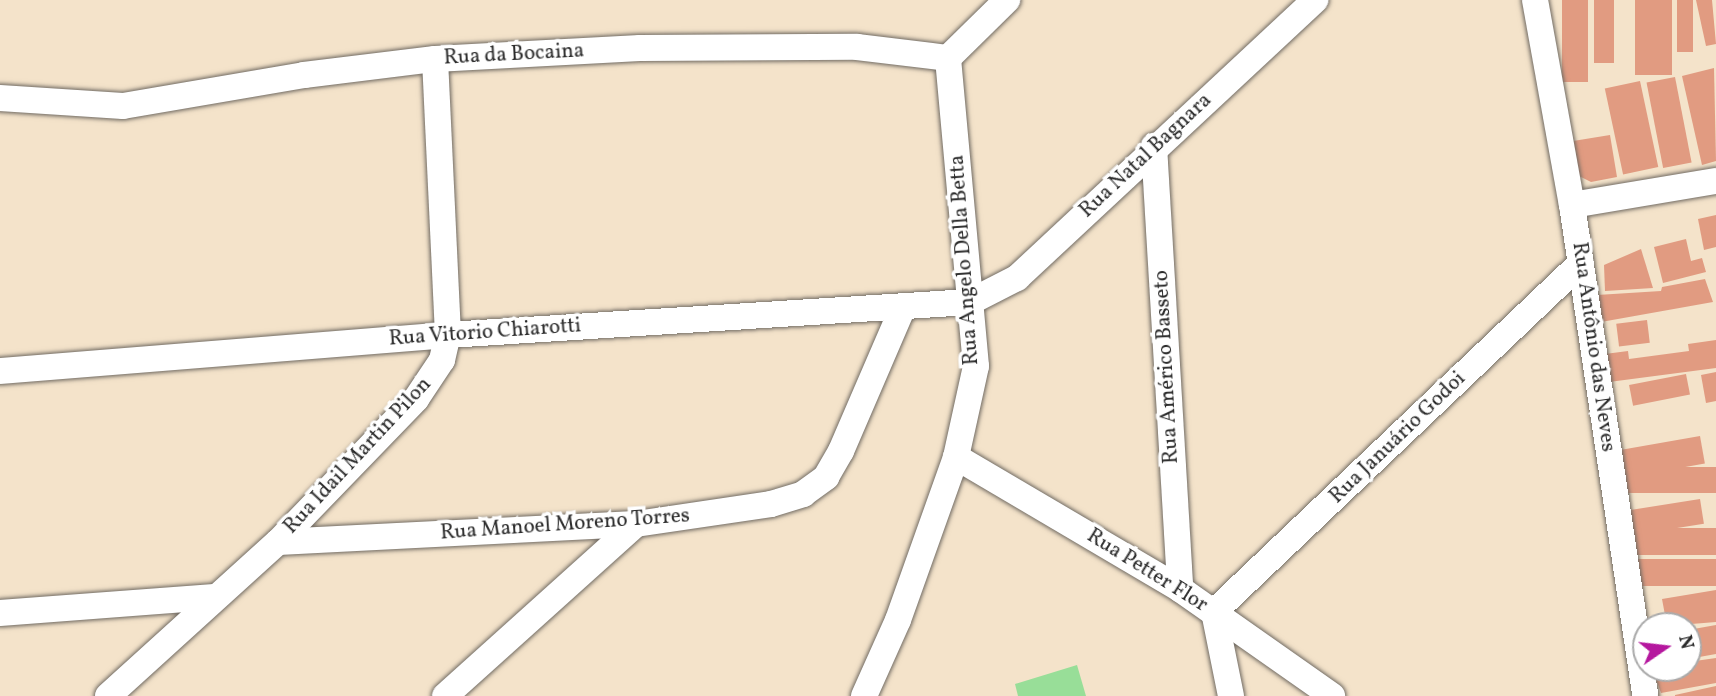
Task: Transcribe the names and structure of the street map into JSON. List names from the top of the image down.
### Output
{
  "streets": {
    "street": [
      "Rua da Bocaina",
      "Rua Natal Bagnara",
      "Rua Angelo Della Betta",
      "Rua Vitorio Chiarotti",
      "Rua Antônio das Neves",
      "Rua Américo Basseto",
      "Rua Januário Godoi",
      "Rua Idail Martin Pilon",
      "Rua Manoel Moreno Torres",
      "Rua Petter Flor"
    ]
  },
  "crossings": [
    ["Rua da Bocaina", "Rua Angelo Della Betta"],
    ["Rua da Bocaina", "Rua Idail Martin Pilon"],
    ["Rua Natal Bagnara", "Rua Angelo Della Betta"],
    ["Rua Natal Bagnara", "Rua Vitorio Chiarotti"],
    ["Rua Natal Bagnara", "Rua Américo Basseto"],
    ["Rua Angelo Della Betta", "Rua Vitorio Chiarotti"],
    ["Rua Angelo Della Betta", "Rua Petter Flor"],
    ["Rua Vitorio Chiarotti", "Rua Idail Martin Pilon"],
    ["Rua Vitorio Chiarotti", "Rua Manoel Moreno Torres"],
    ["Rua Antônio das Neves", "Rua Januário Godoi"],
    ["Rua Américo Basseto", "Rua Petter Flor"],
    ["Rua Januário Godoi", "Rua Petter Flor"],
    ["Rua Idail Martin Pilon", "Rua Manoel Moreno Torres"]
  ],
  "north": "right"
}
